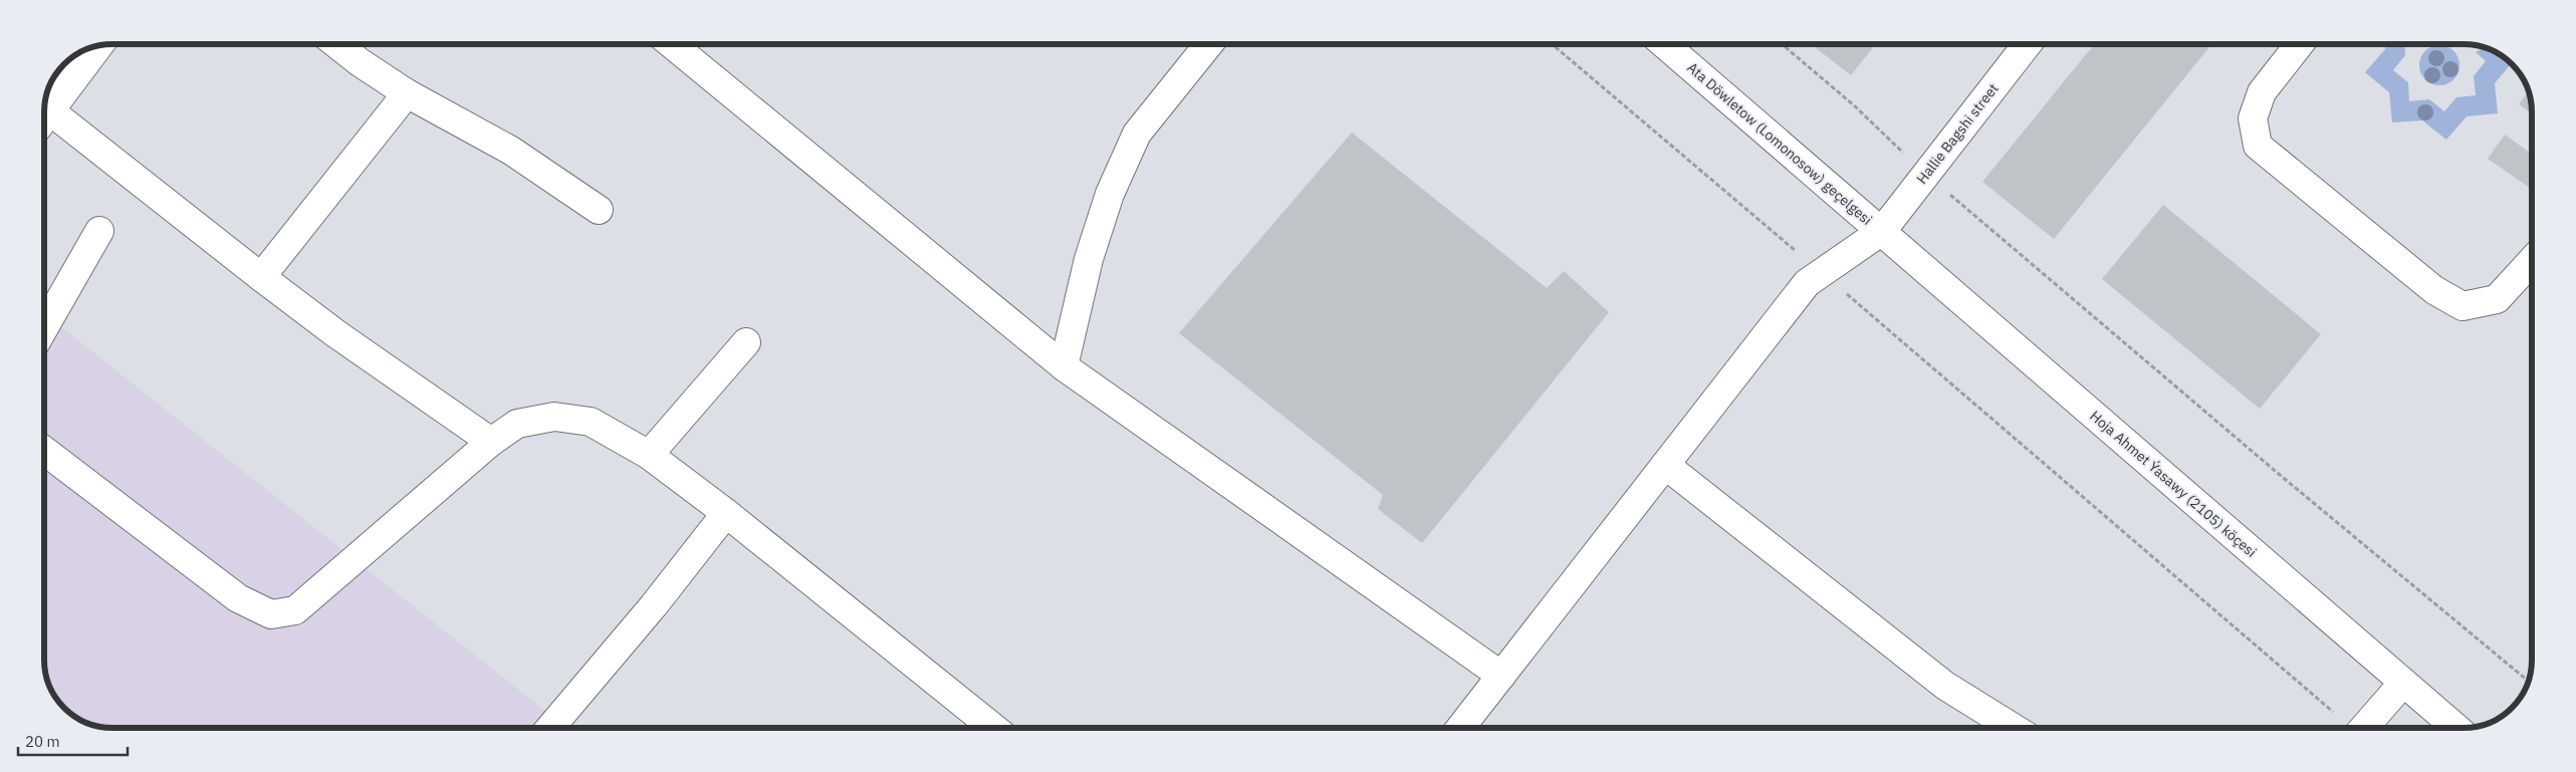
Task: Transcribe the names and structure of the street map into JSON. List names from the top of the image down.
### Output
{
  "streets": {
    "street": ["Hallie Bagshi street", "Ata Döwletow (Lomonosow) geçelgesi", "Hoja Ahmet Ýasawy (2105) köçesi"]
  },
  "crossings": [
    ["Hallie Bagshi street", "Ata Döwletow (Lomonosow) geçelgesi"],
    ["Hallie Bagshi street", "Hoja Ahmet Ýasawy (2105) köçesi"],
    ["Ata Döwletow (Lomonosow) geçelgesi", "Hoja Ahmet Ýasawy (2105) köçesi"]
  ],
  "scale_bar": "20 m"
}
